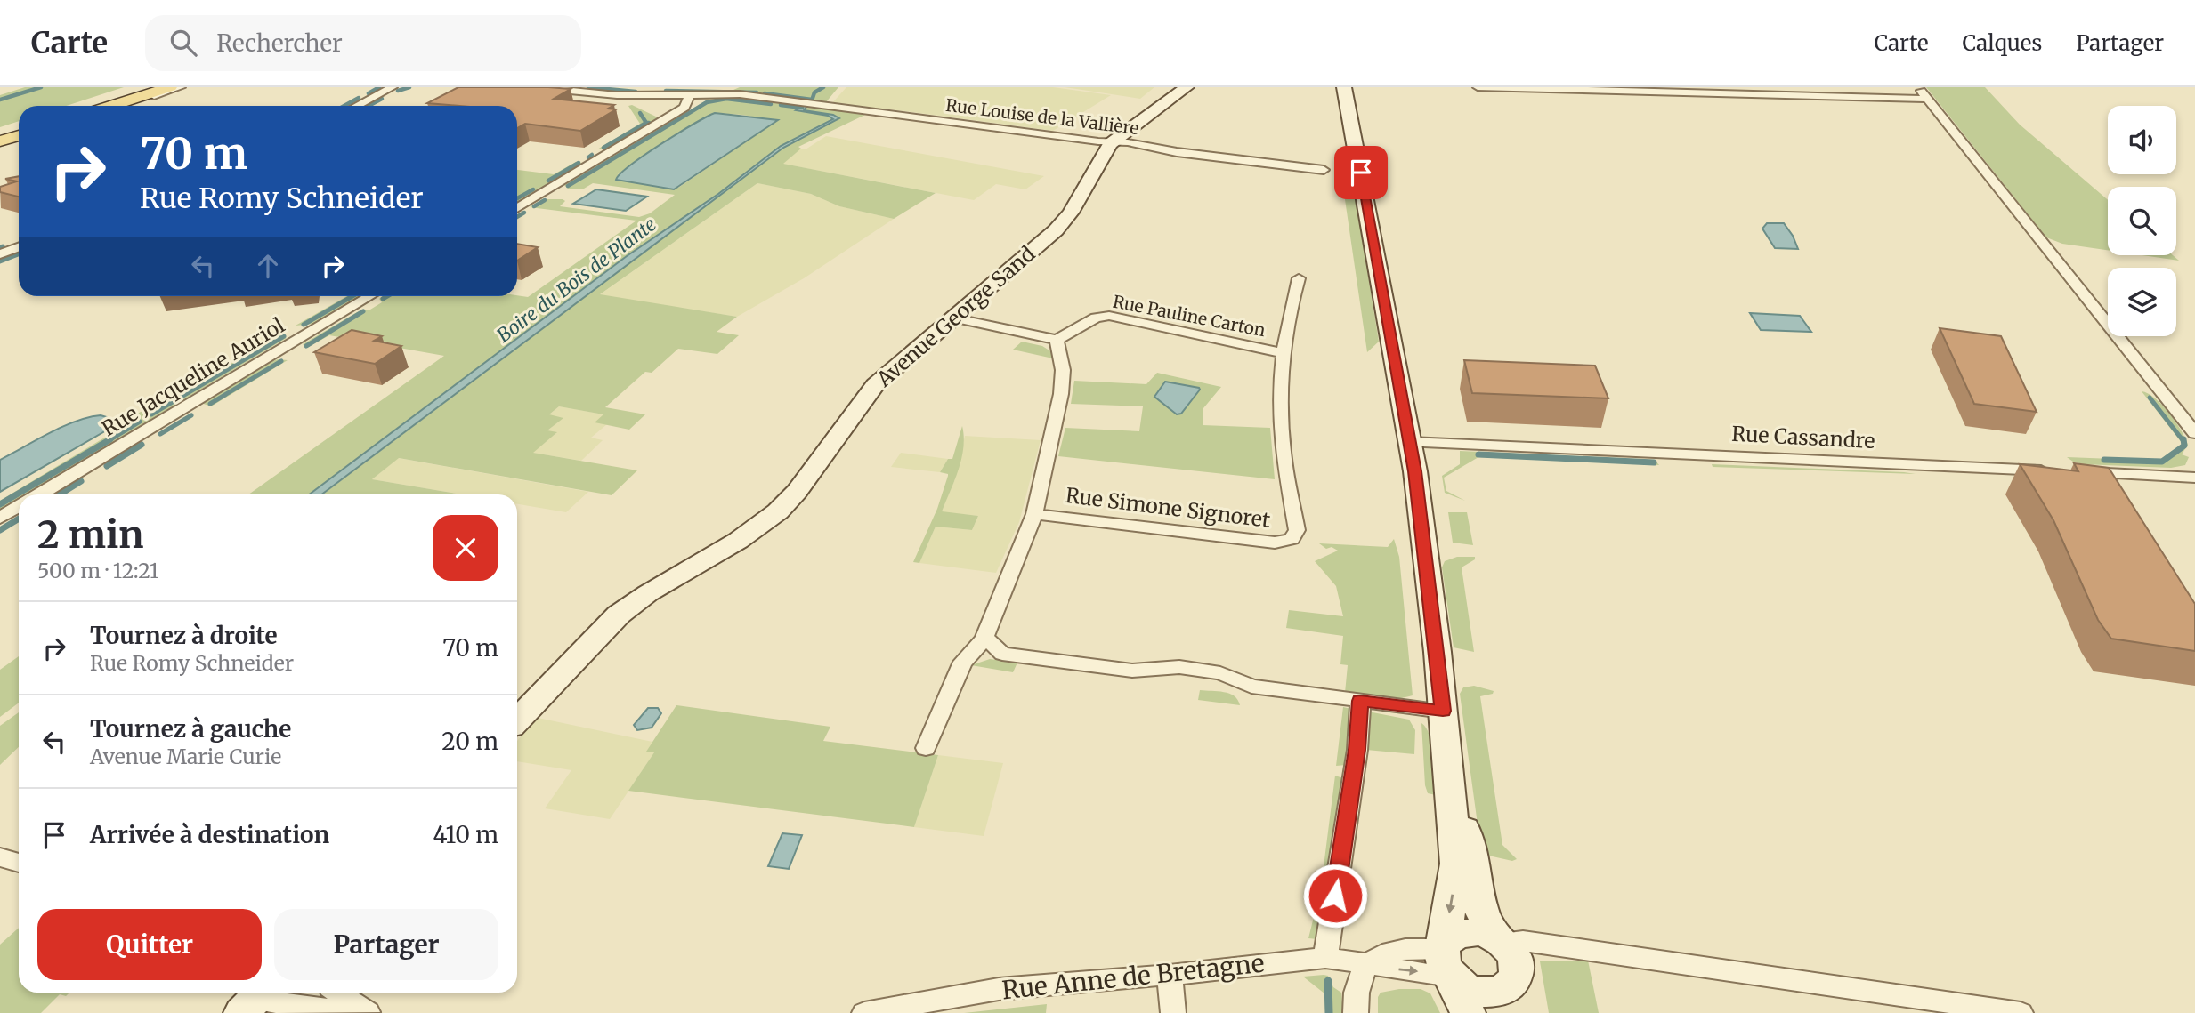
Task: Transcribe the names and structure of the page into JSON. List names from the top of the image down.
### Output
{
  "streets": {
    "main road": ["Avenue George Sand"],
    "street": [
      "Rue Louise de la Vallière",
      "Rue Pauline Carton",
      "Rue Jacqueline Auriol",
      "Rue Cassandre",
      "Rue Simone Signoret",
      "Rue Anne de Bretagne"
    ]
  },
  "crossings": [
    ["Rue Louise de la Vallière", "Avenue George Sand"],
    ["Rue Pauline Carton", "Rue Simone Signoret"]
  ],
  "water": ["Boire du Bois de Plante"],
  "page": {
    "header": "Carte",
    "search": "Rechercher",
    "nav": ["Carte", "Calques", "Partager"],
    "turn": ["70 m", "Rue Romy Schneider"],
    "heading": ["2 min", "500 m · 12:21"],
    "list": [
      {
        "name": "Tournez à droite",
        "note": "Rue Romy Schneider",
        "value": "70 m"
      },
      {
        "name": "Tournez à gauche",
        "note": "Avenue Marie Curie",
        "value": "20 m"
      },
      {
        "name": "Arrivée à destination",
        "value": "410 m"
      }
    ],
    "buttons": ["Quitter", "Partager"]
  }
}
